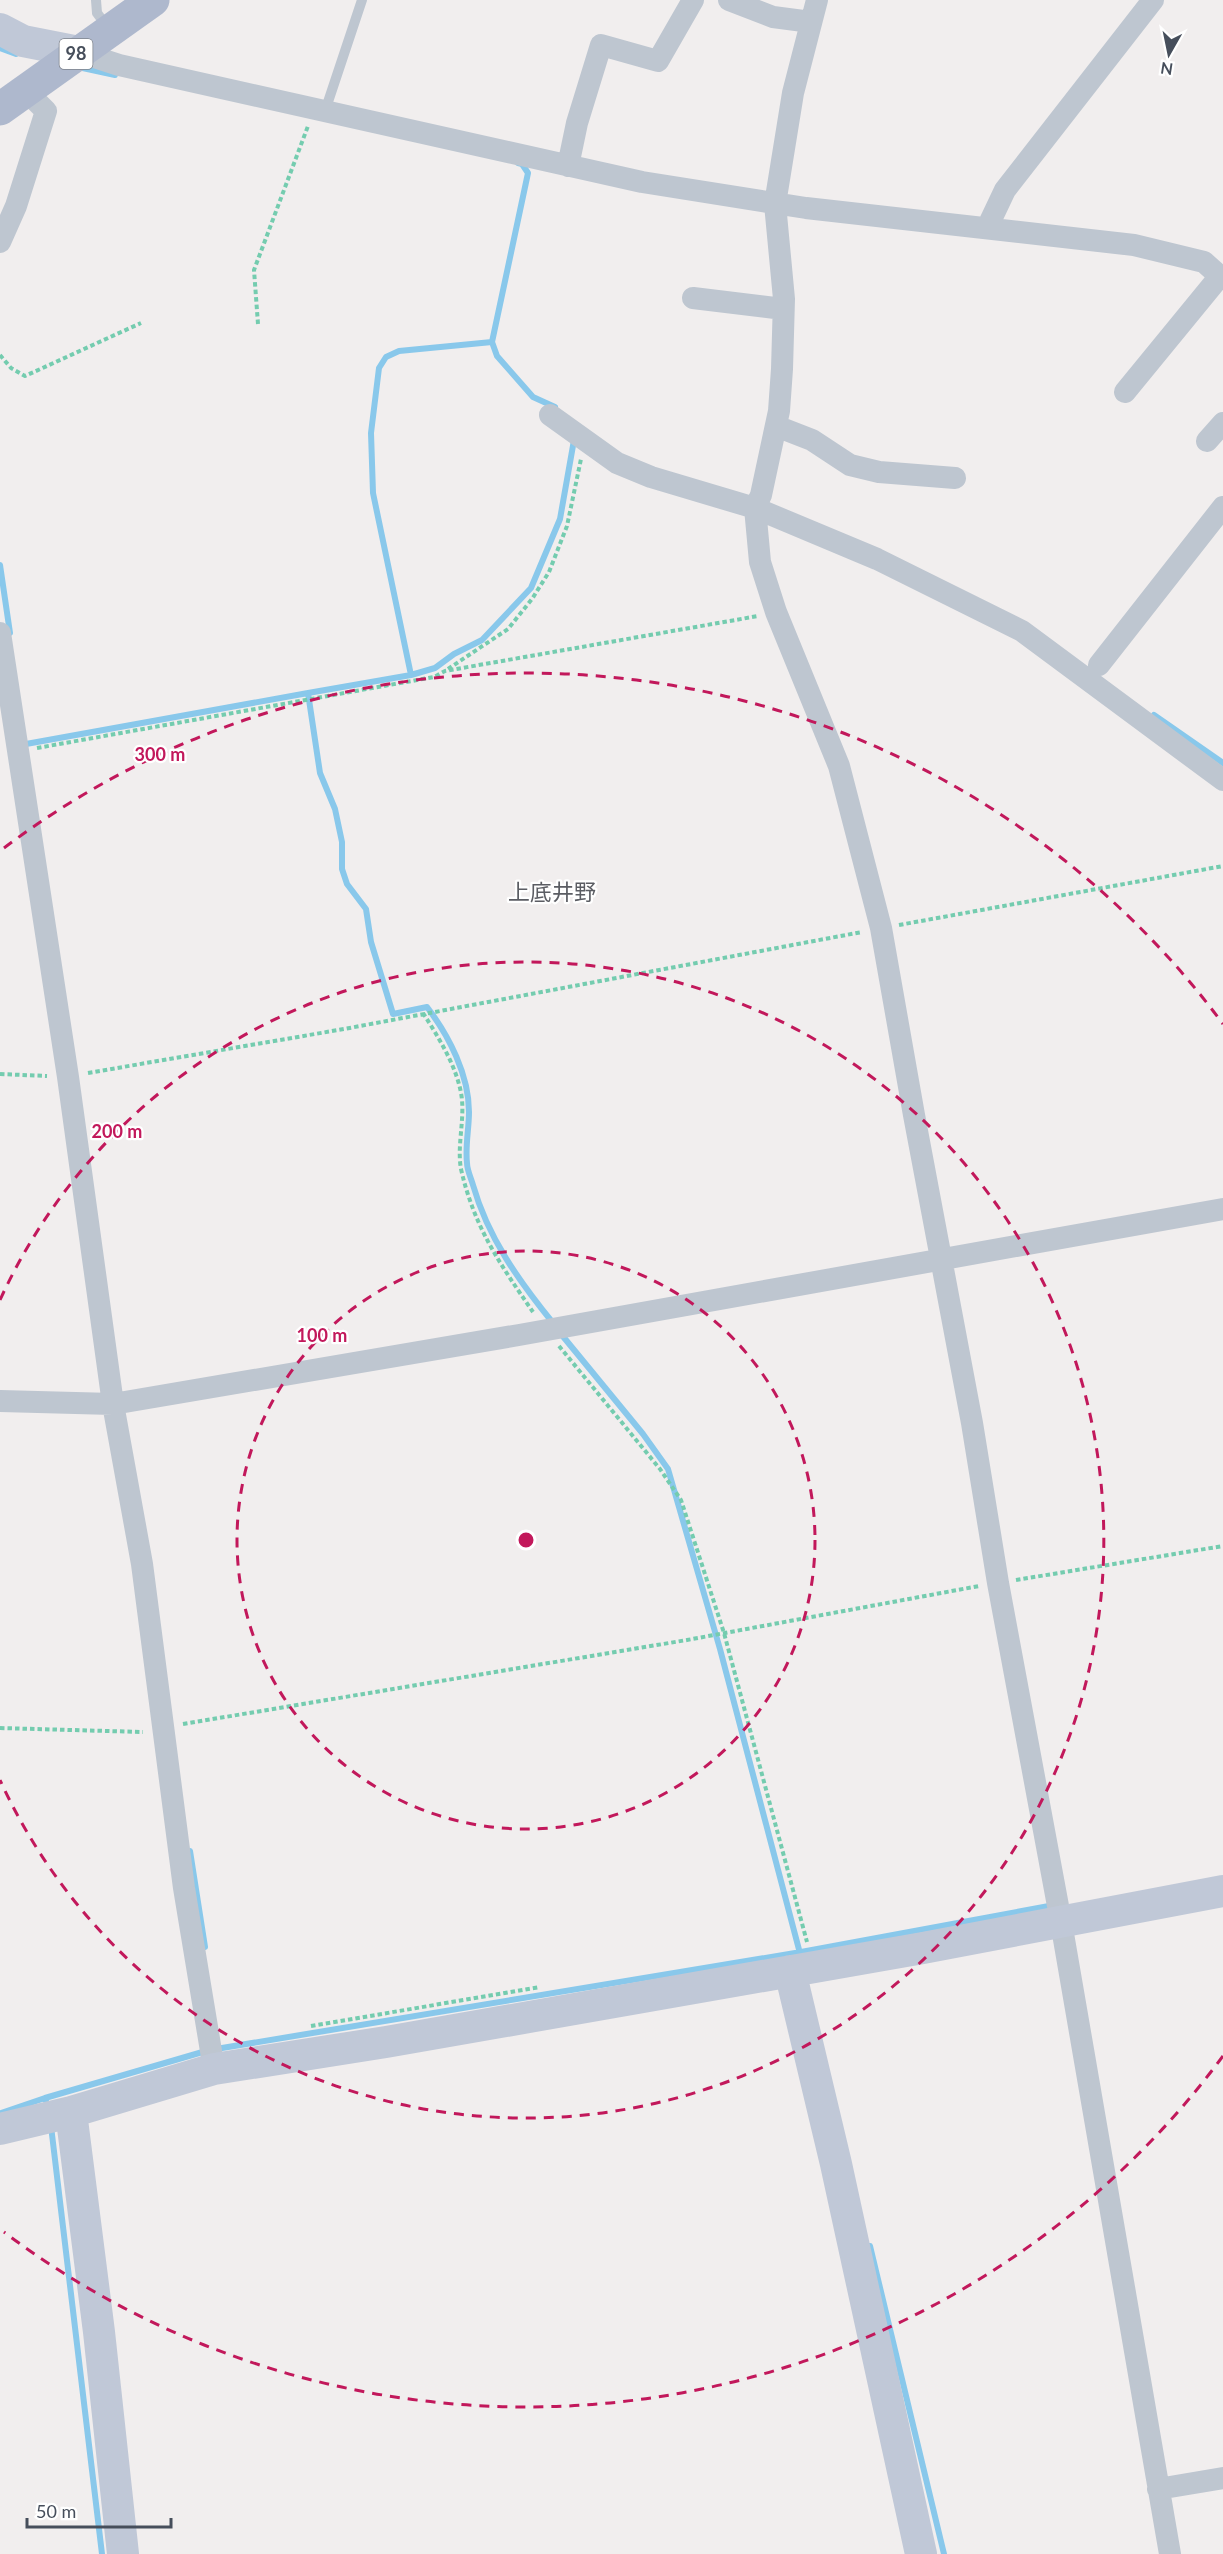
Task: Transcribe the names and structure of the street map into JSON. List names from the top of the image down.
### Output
{
  "streets": {
    "main road": ["98"]
  },
  "districts": ["上底井野"],
  "scale_bar": "50 m",
  "north": "bottom",
  "rings": ["300 m", "200 m", "100 m"]
}
